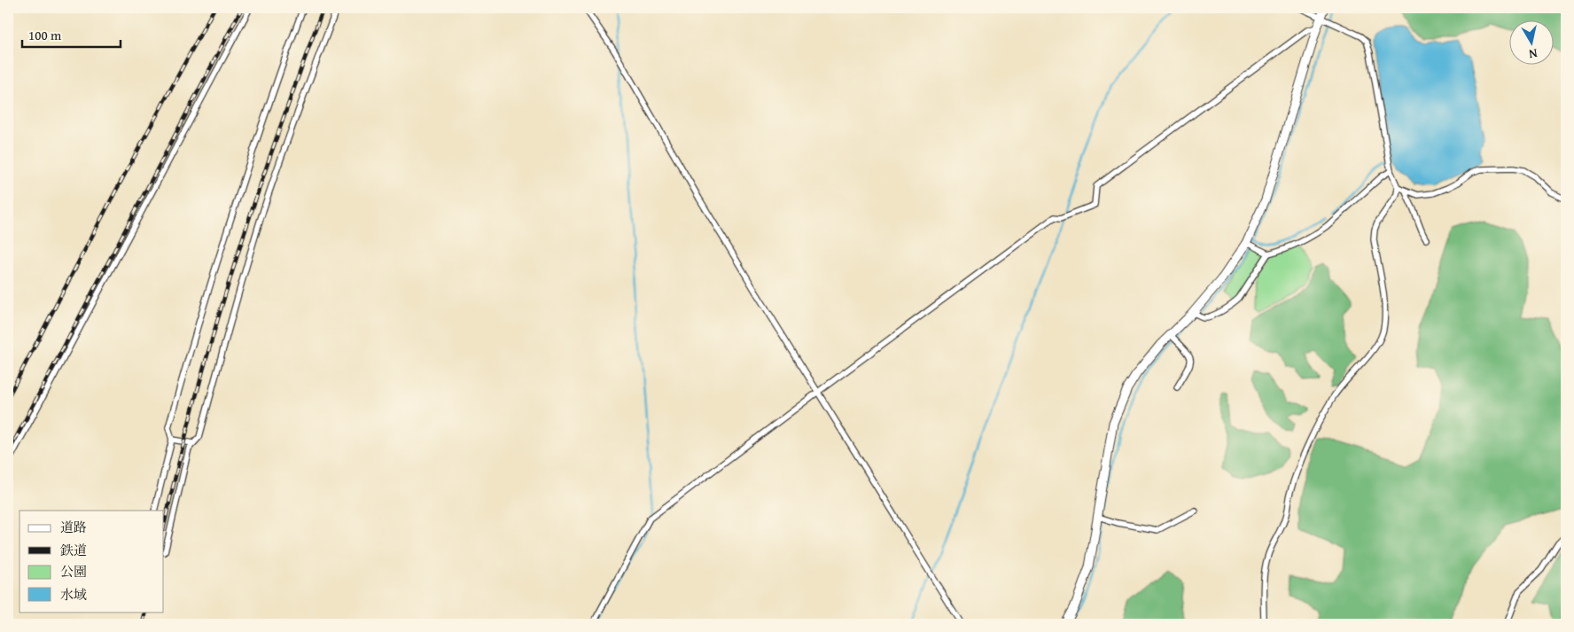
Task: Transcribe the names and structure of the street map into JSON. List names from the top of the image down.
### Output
{
  "legend": [
    "道路",
    "鉄道",
    "公園",
    "水域"
  ],
  "scale_bar": "100 m",
  "north": "bottom"
}
